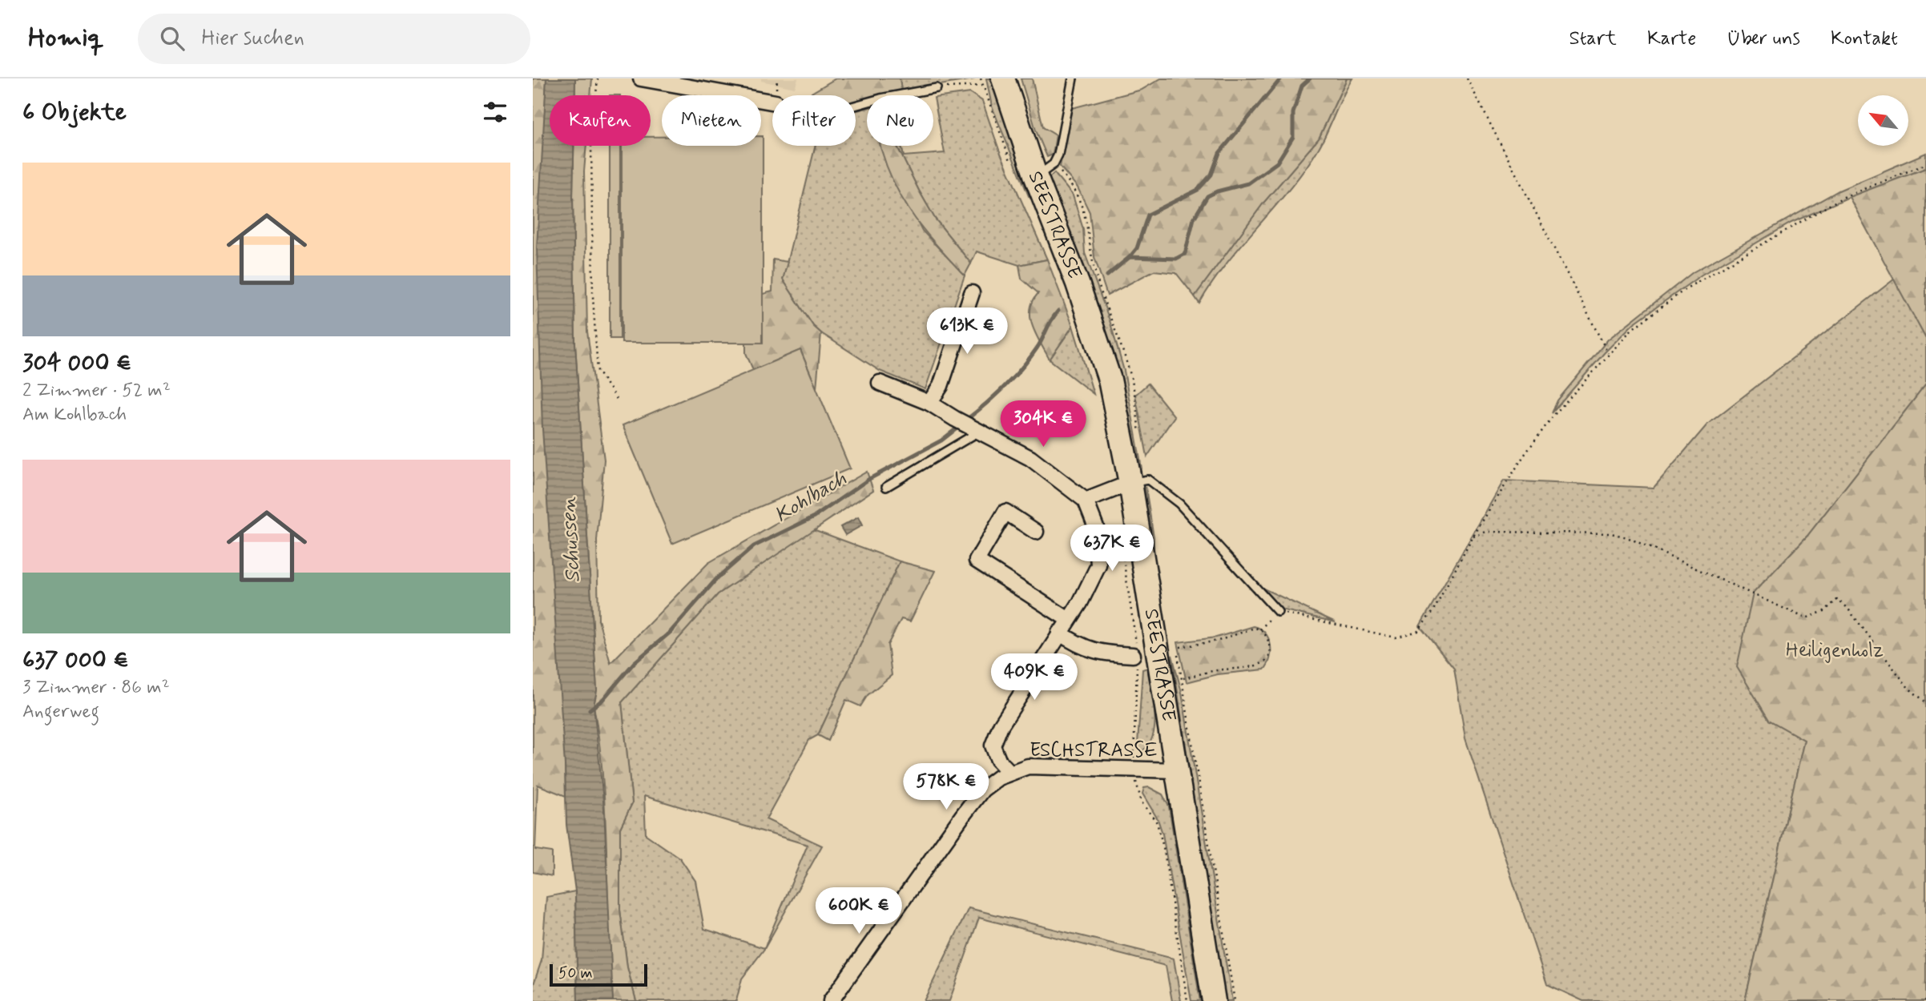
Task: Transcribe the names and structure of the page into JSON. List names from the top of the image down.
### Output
{
  "streets": {
    "main road": ["SEESTRASSE"],
    "street": ["ESCHSTRASSE"]
  },
  "crossings": [
    ["SEESTRASSE", "ESCHSTRASSE"]
  ],
  "water": ["Kohlbach", "Schussen"],
  "parks": ["Heiligenholz"],
  "scale_bar": "50 m",
  "north": "top left",
  "page": {
    "header": "Homiq",
    "search": "Hier suchen",
    "nav": [
      "Start",
      "Karte",
      "Über uns",
      "Kontakt"
    ],
    "heading": "6 Objekte",
    "chip": [
      "Kaufen",
      "Mieten",
      "Filter",
      "Neu"
    ],
    "list": [
      {
        "name": "304 000 €",
        "note": "2 Zimmer · 52 m² · Am Kohlbach"
      },
      {
        "name": "637 000 €",
        "note": "3 Zimmer · 86 m² · Angerweg"
      }
    ],
    "price": [
      "613K €",
      "304K €",
      "637K €",
      "409K €",
      "578K €",
      "600K €"
    ],
    "scale": "50 m"
  }
}
